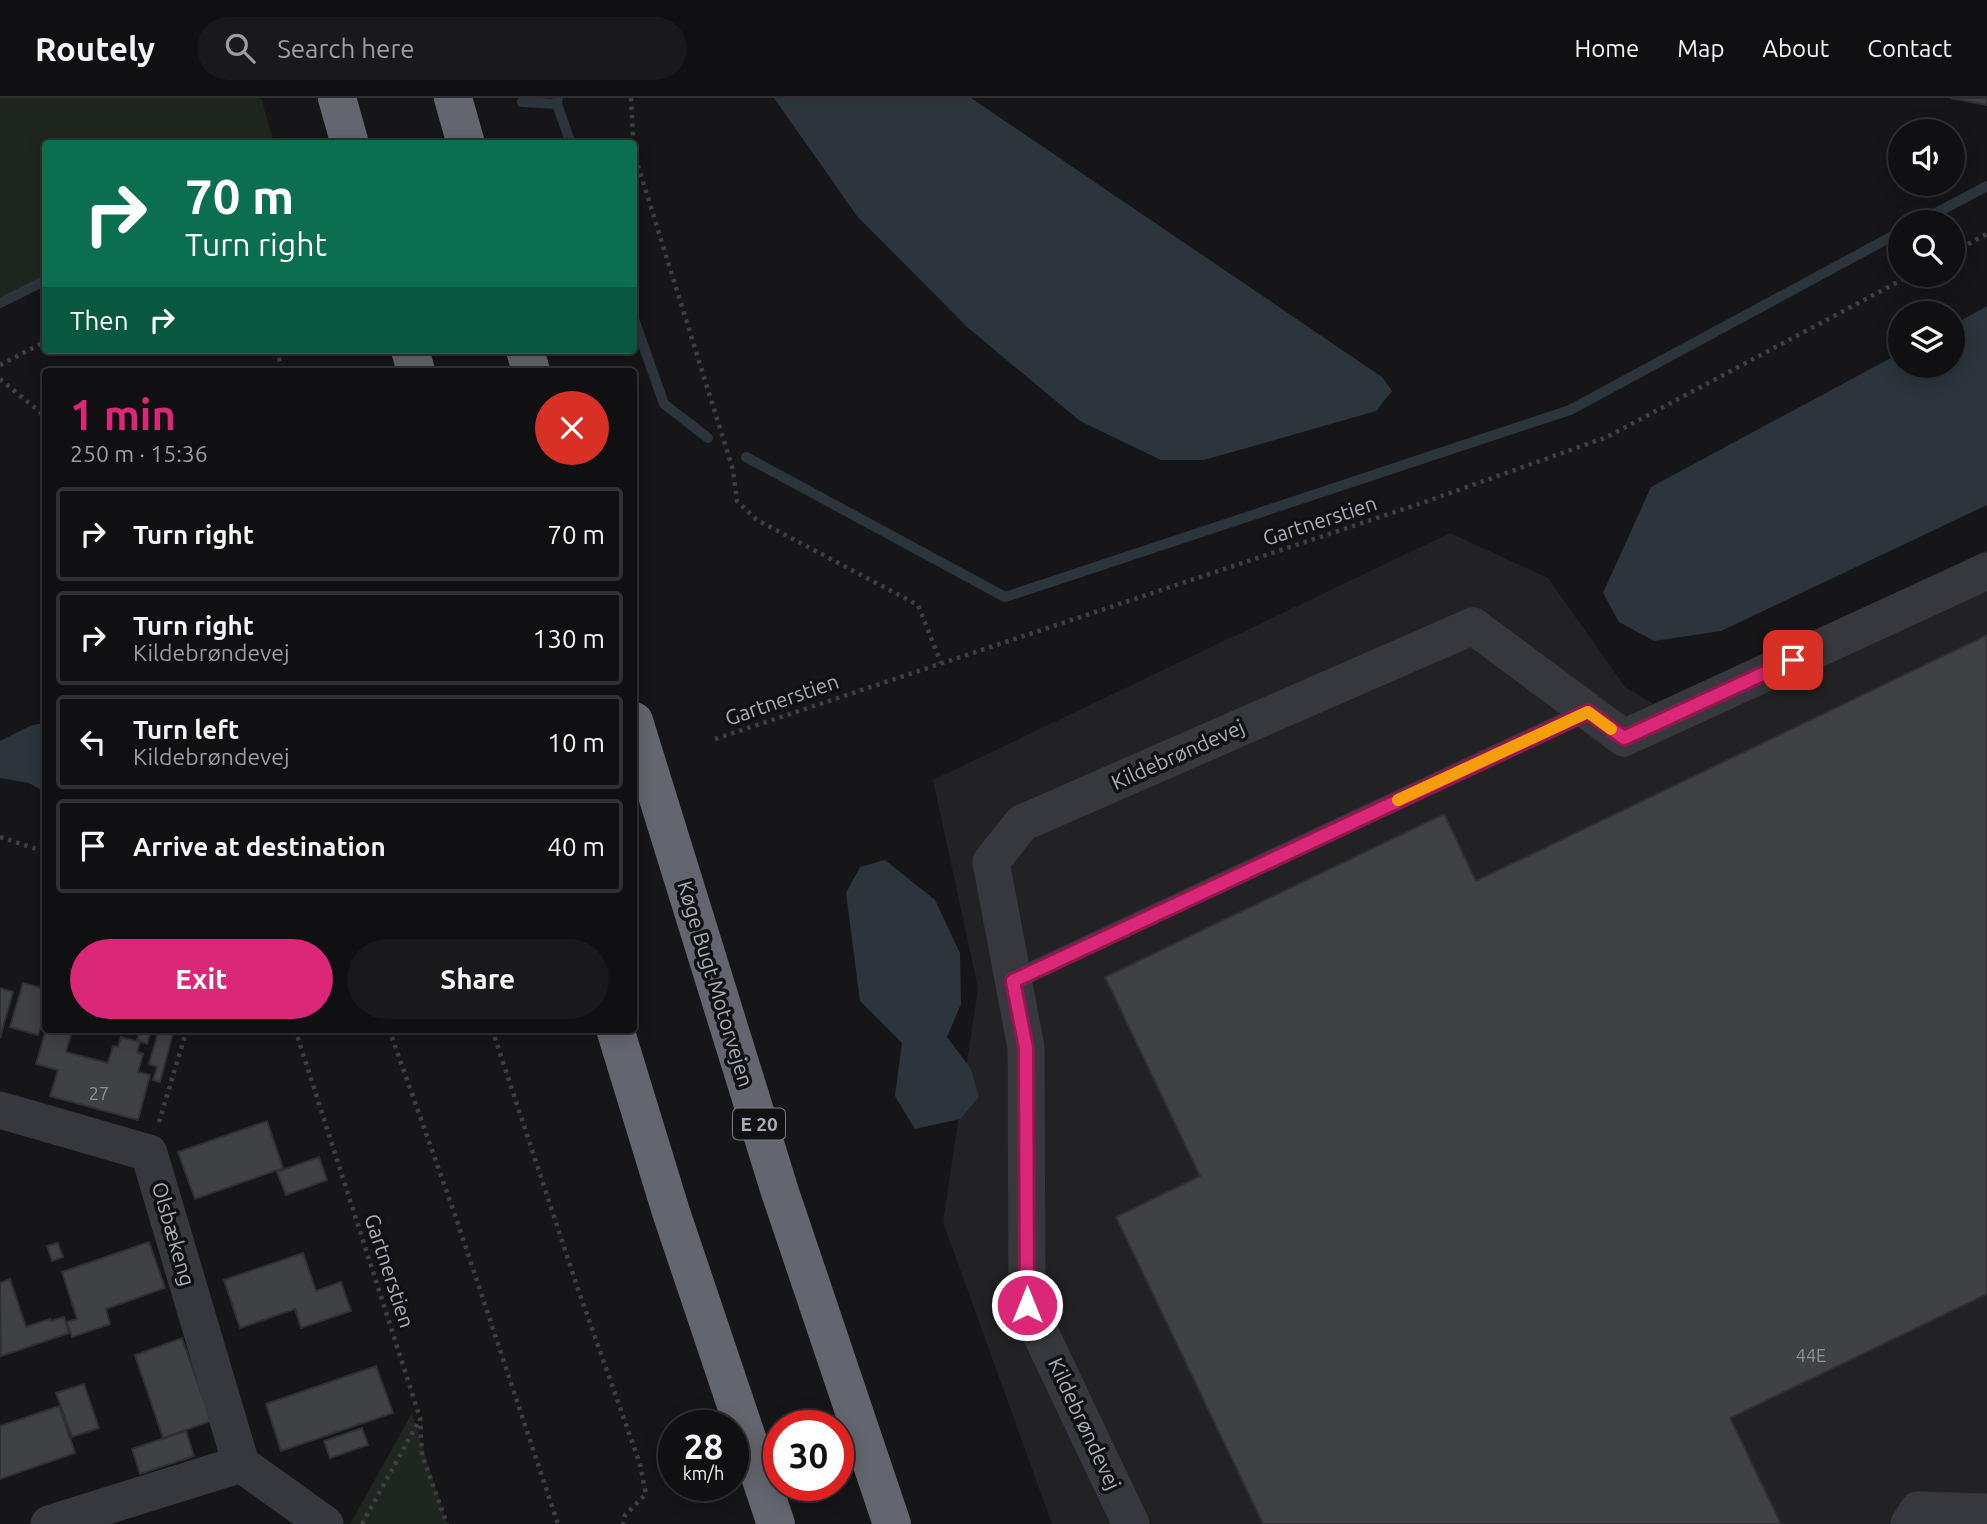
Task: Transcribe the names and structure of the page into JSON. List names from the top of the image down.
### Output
{
  "streets": {
    "highway": ["Køge Bugt Motorvejen", "E 20"],
    "street": ["Kildebrøndevej", "Olsbækeng"],
    "path": ["Gartnerstien"]
  },
  "house_numbers": ["27", "44E"],
  "page": {
    "header": "Routely",
    "search": "Search here",
    "nav": [
      "Home",
      "Map",
      "About",
      "Contact"
    ],
    "turn": ["70 m", "Turn right"],
    "then": "Then",
    "heading": ["1 min", "250 m · 15:36"],
    "list": [
      {
        "name": "Turn right",
        "value": "70 m"
      },
      {
        "name": "Turn right",
        "note": "Kildebrøndevej",
        "value": "130 m"
      },
      {
        "name": "Turn left",
        "note": "Kildebrøndevej",
        "value": "10 m"
      },
      {
        "name": "Arrive at destination",
        "value": "40 m"
      }
    ],
    "buttons": ["Exit", "Share"],
    "speed": "28 km/h",
    "limit": "30"
  }
}
